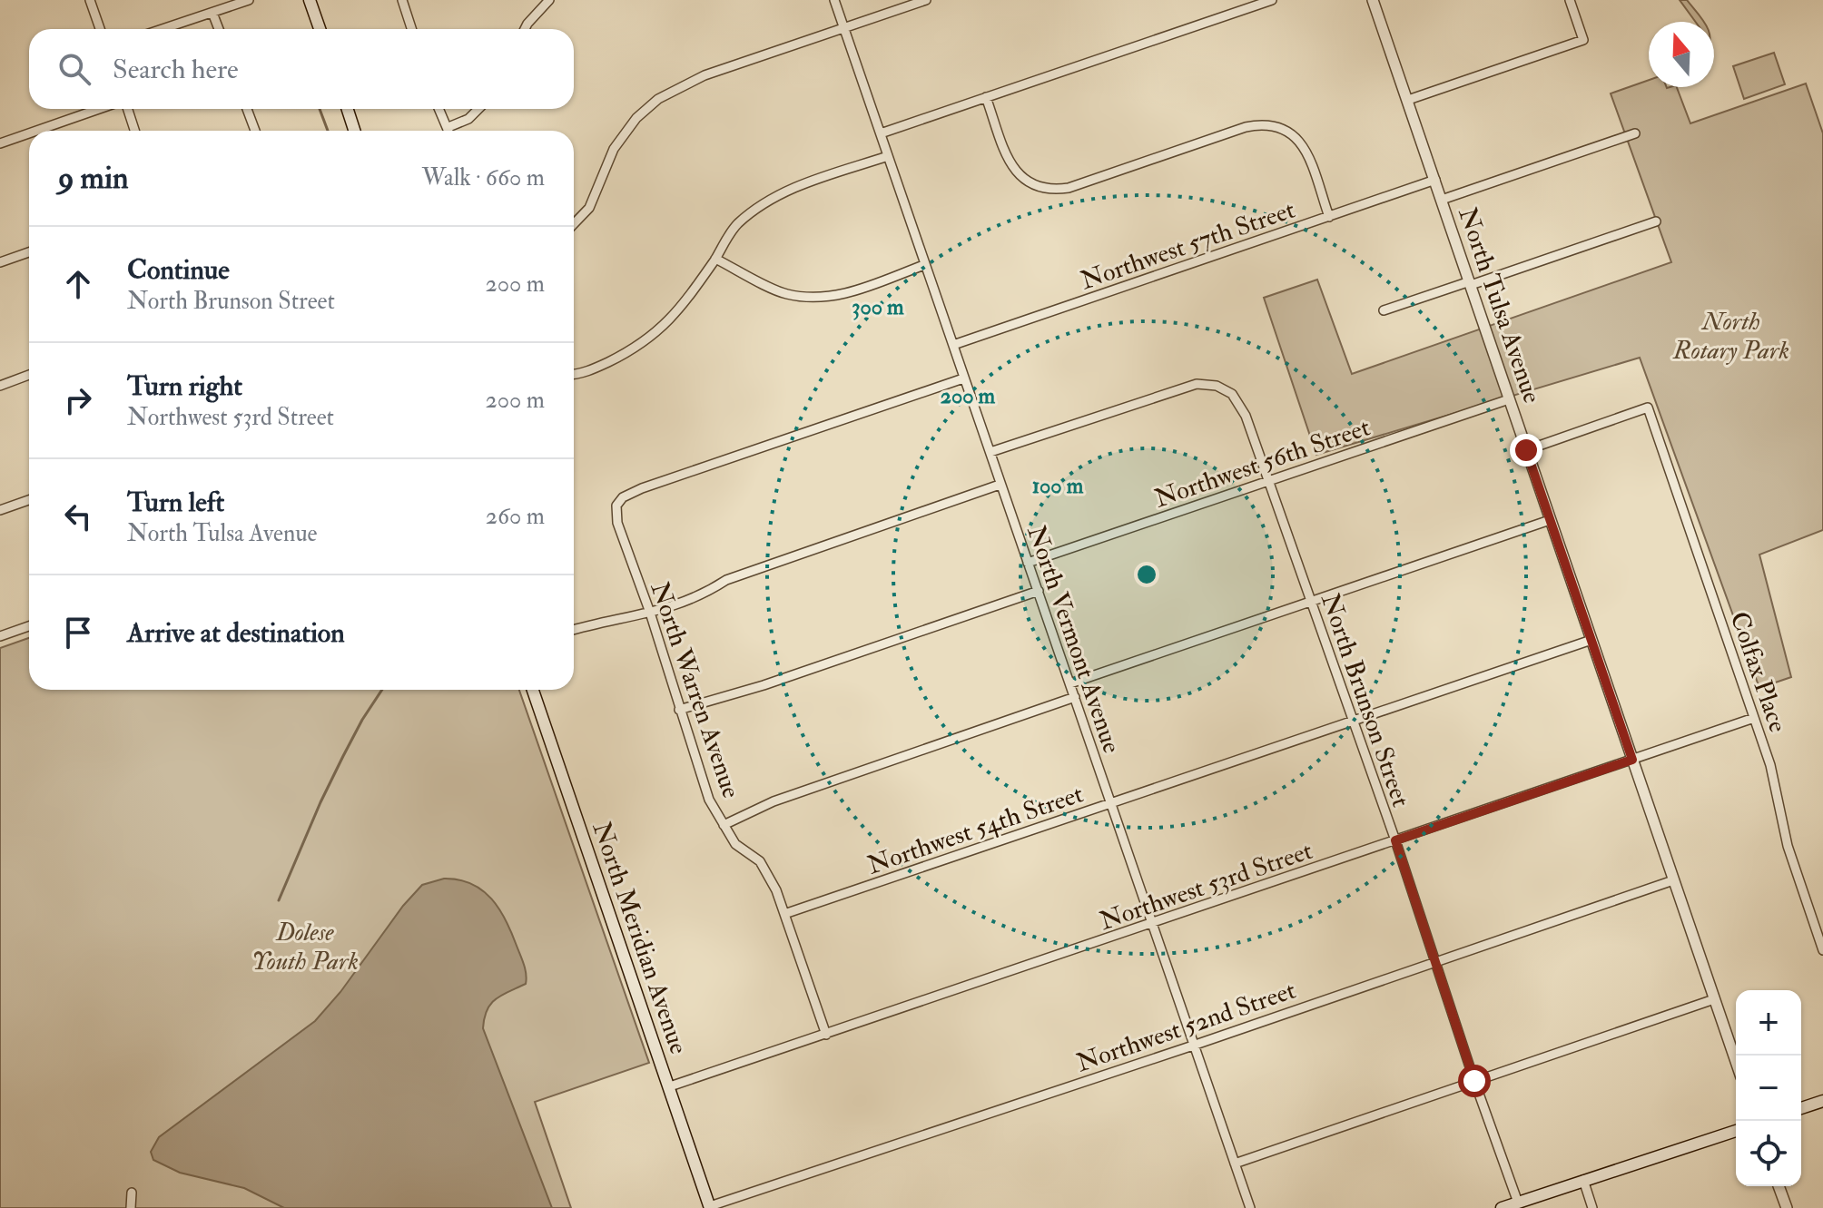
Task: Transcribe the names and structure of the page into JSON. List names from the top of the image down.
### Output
{
  "streets": {
    "main road": ["North Meridian Avenue"],
    "street": [
      "Northwest 57th Street",
      "North Tulsa Avenue",
      "Northwest 56th Street",
      "North Vermont Avenue",
      "Colfax Place",
      "North Warren Avenue",
      "North Brunson Street",
      "Northwest 54th Street",
      "Northwest 53rd Street",
      "Northwest 52nd Street"
    ]
  },
  "crossings": [
    ["Northwest 57th Street", "North Tulsa Avenue"],
    ["Northwest 57th Street", "North Vermont Avenue"],
    ["North Tulsa Avenue", "Northwest 56th Street"],
    ["North Tulsa Avenue", "Colfax Place"],
    ["North Tulsa Avenue", "Northwest 54th Street"],
    ["North Tulsa Avenue", "Northwest 53rd Street"],
    ["North Tulsa Avenue", "Northwest 52nd Street"],
    ["Northwest 56th Street", "North Vermont Avenue"],
    ["Northwest 56th Street", "North Brunson Street"],
    ["North Vermont Avenue", "North Warren Avenue"],
    ["North Vermont Avenue", "North Brunson Street"],
    ["North Vermont Avenue", "Northwest 54th Street"],
    ["North Vermont Avenue", "Northwest 53rd Street"],
    ["North Vermont Avenue", "Northwest 52nd Street"],
    ["Colfax Place", "Northwest 53rd Street"],
    ["North Warren Avenue", "Northwest 54th Street"],
    ["North Warren Avenue", "Northwest 53rd Street"],
    ["North Brunson Street", "Northwest 54th Street"],
    ["North Brunson Street", "Northwest 53rd Street"],
    ["North Brunson Street", "Northwest 52nd Street"],
    ["Northwest 53rd Street", "North Meridian Avenue"],
    ["North Meridian Avenue", "Northwest 52nd Street"]
  ],
  "parks": ["North Rotary Park", "Dolese Youth Park"],
  "north": "top",
  "page": {
    "search": "Search here",
    "heading": ["9 min", "Walk · 660 m"],
    "list": [
      ["Continue", "North Brunson Street", "200 m"],
      ["Turn right", "Northwest 53rd Street", "200 m"],
      ["Turn left", "North Tulsa Avenue", "260 m"],
      "Arrive at destination"
    ],
    "map_buttons": ["+", "−"]
  },
  "rings": ["300 m", "200 m", "100 m"]
}
